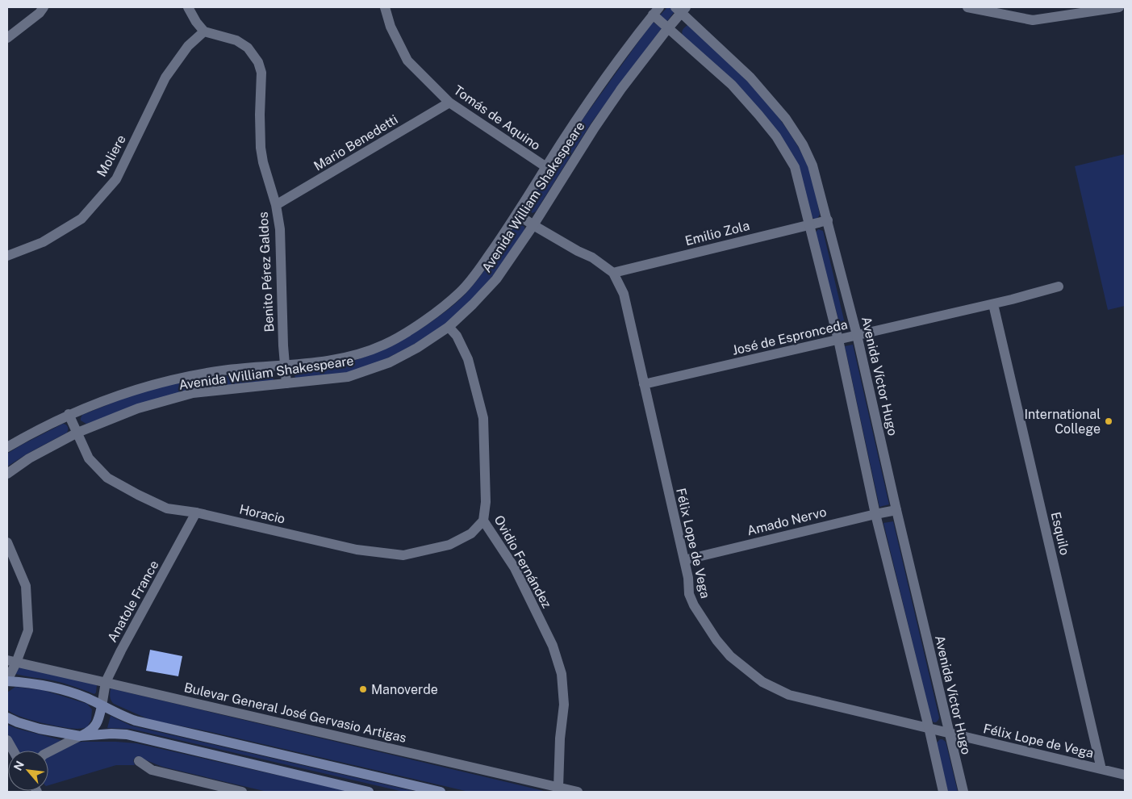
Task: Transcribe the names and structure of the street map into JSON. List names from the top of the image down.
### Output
{
  "streets": {
    "street": [
      "Tomás de Aquino",
      "Mario Benedetti",
      "Moliere",
      "Avenida William Shakespeare",
      "Emilio Zola",
      "Benito Pérez Galdos",
      "José de Espronceda",
      "Avenida Víctor Hugo",
      "Horacio",
      "Amado Nervo",
      "Esquilo",
      "Félix Lope de Vega",
      "Ovidio Fernández",
      "Anatole France",
      "Bulevar General José Gervasio Artigas"
    ]
  },
  "crossings": [
    ["Tomás de Aquino", "Mario Benedetti"],
    ["Tomás de Aquino", "Avenida William Shakespeare"],
    ["Mario Benedetti", "Benito Pérez Galdos"],
    ["Moliere", "Benito Pérez Galdos"],
    ["Avenida William Shakespeare", "Benito Pérez Galdos"],
    ["Avenida William Shakespeare", "Avenida Víctor Hugo"],
    ["Avenida William Shakespeare", "Horacio"],
    ["Avenida William Shakespeare", "Félix Lope de Vega"],
    ["Avenida William Shakespeare", "Ovidio Fernández"],
    ["Emilio Zola", "Avenida Víctor Hugo"],
    ["Emilio Zola", "Félix Lope de Vega"],
    ["José de Espronceda", "Avenida Víctor Hugo"],
    ["José de Espronceda", "Esquilo"],
    ["José de Espronceda", "Félix Lope de Vega"],
    ["Avenida Víctor Hugo", "Amado Nervo"],
    ["Avenida Víctor Hugo", "Félix Lope de Vega"],
    ["Horacio", "Ovidio Fernández"],
    ["Horacio", "Anatole France"],
    ["Amado Nervo", "Félix Lope de Vega"],
    ["Esquilo", "Félix Lope de Vega"],
    ["Ovidio Fernández", "Bulevar General José Gervasio Artigas"],
    ["Anatole France", "Bulevar General José Gervasio Artigas"]
  ],
  "places": ["International College", "Manoverde"],
  "north": "top left"
}
